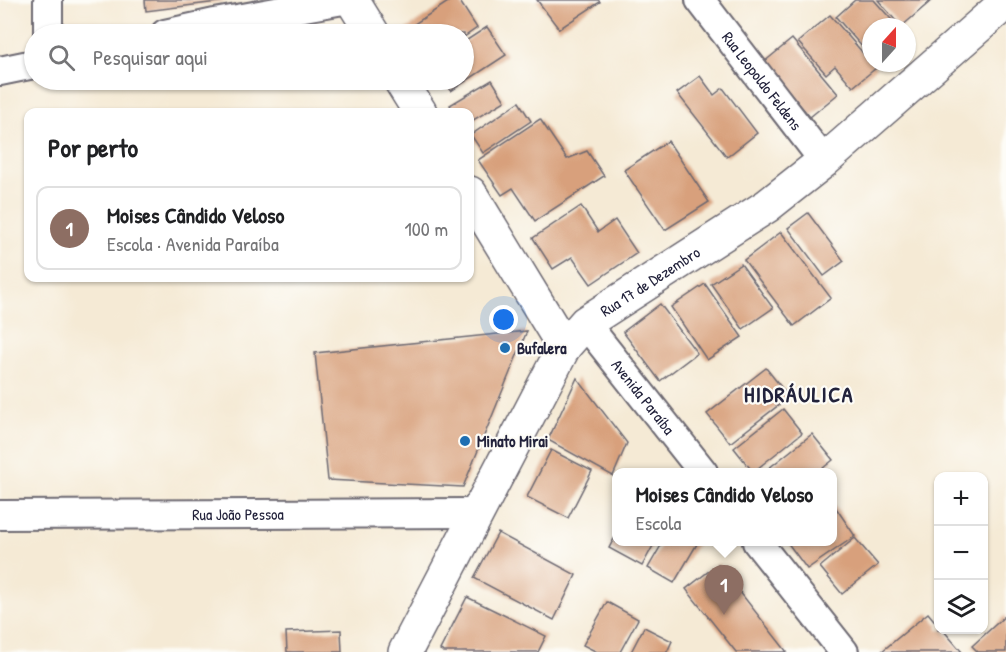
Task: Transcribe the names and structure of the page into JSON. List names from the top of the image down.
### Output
{
  "streets": {
    "main road": ["Rua 17 de Dezembro"],
    "street": ["Rua Leopoldo Feldens", "Avenida Paraíba", "Rua João Pessoa"]
  },
  "crossings": [
    ["Rua Leopoldo Feldens", "Rua 17 de Dezembro"],
    ["Rua 17 de Dezembro", "Avenida Paraíba"],
    ["Rua 17 de Dezembro", "Rua João Pessoa"]
  ],
  "districts": ["HIDRÁULICA"],
  "places": ["Bufalera", "Minato Mirai"],
  "north": "top",
  "page": {
    "search": "Pesquisar aqui",
    "heading": "Por perto",
    "list": [
      {
        "mark": "1",
        "name": "Moises Cândido Veloso",
        "note": "Escola · Avenida Paraíba",
        "value": "100 m"
      }
    ],
    "popup": ["Moises Cândido Veloso", "Escola"],
    "map_buttons": ["+", "−"],
    "pins": "1"
  }
}
